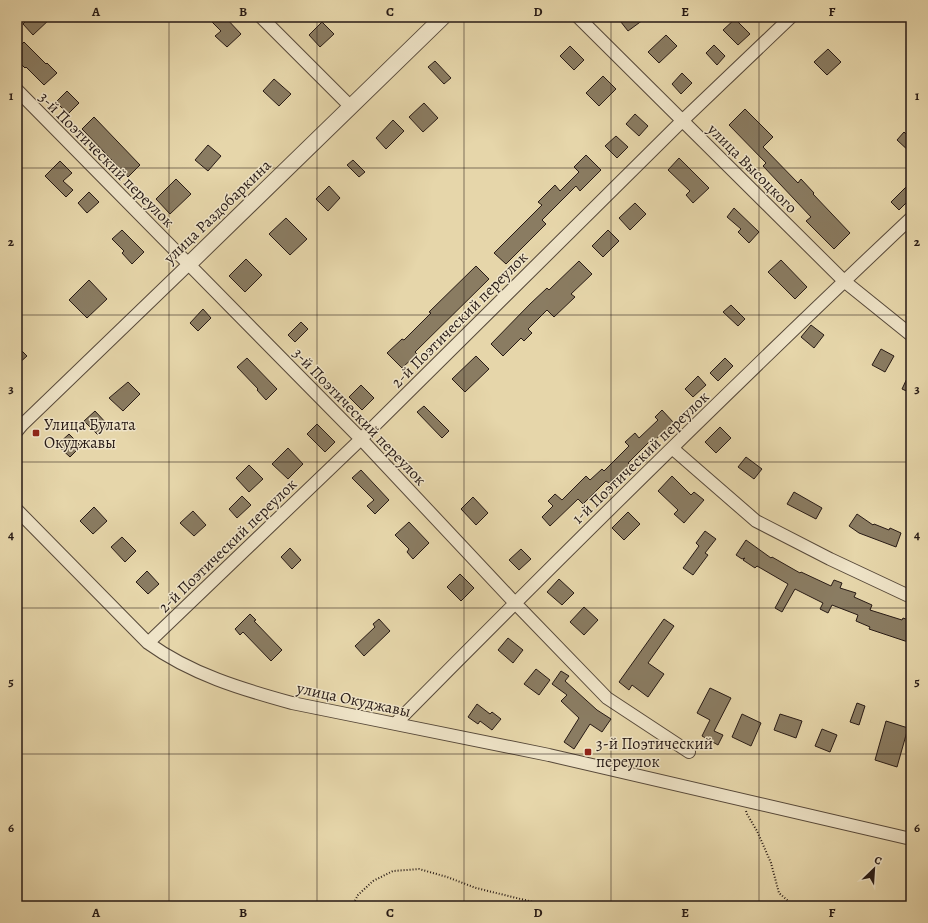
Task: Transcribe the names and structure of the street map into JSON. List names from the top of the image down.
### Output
{
  "streets": {
    "street": [
      "3-й Поэтический переулок",
      "улица Высоцкого",
      "улица Раздобаркина",
      "2-й Поэтический переулок",
      "1-й Поэтический переулок",
      "улица Окуджавы"
    ]
  },
  "crossings": [
    ["3-й Поэтический переулок", "улица Раздобаркина"],
    ["3-й Поэтический переулок", "2-й Поэтический переулок"],
    ["3-й Поэтический переулок", "1-й Поэтический переулок"],
    ["улица Высоцкого", "2-й Поэтический переулок"],
    ["улица Высоцкого", "1-й Поэтический переулок"],
    ["2-й Поэтический переулок", "улица Окуджавы"],
    ["1-й Поэтический переулок", "улица Окуджавы"]
  ],
  "places": {
    "transit": ["Улица Булата Окуджавы", "3-й Поэтический переулок"]
  },
  "north": "top right",
  "grid": {
    "columns": [
      "A",
      "B",
      "C",
      "D",
      "E",
      "F"
    ],
    "rows": [
      "1",
      "2",
      "3",
      "4",
      "5",
      "6"
    ]
  }
}
